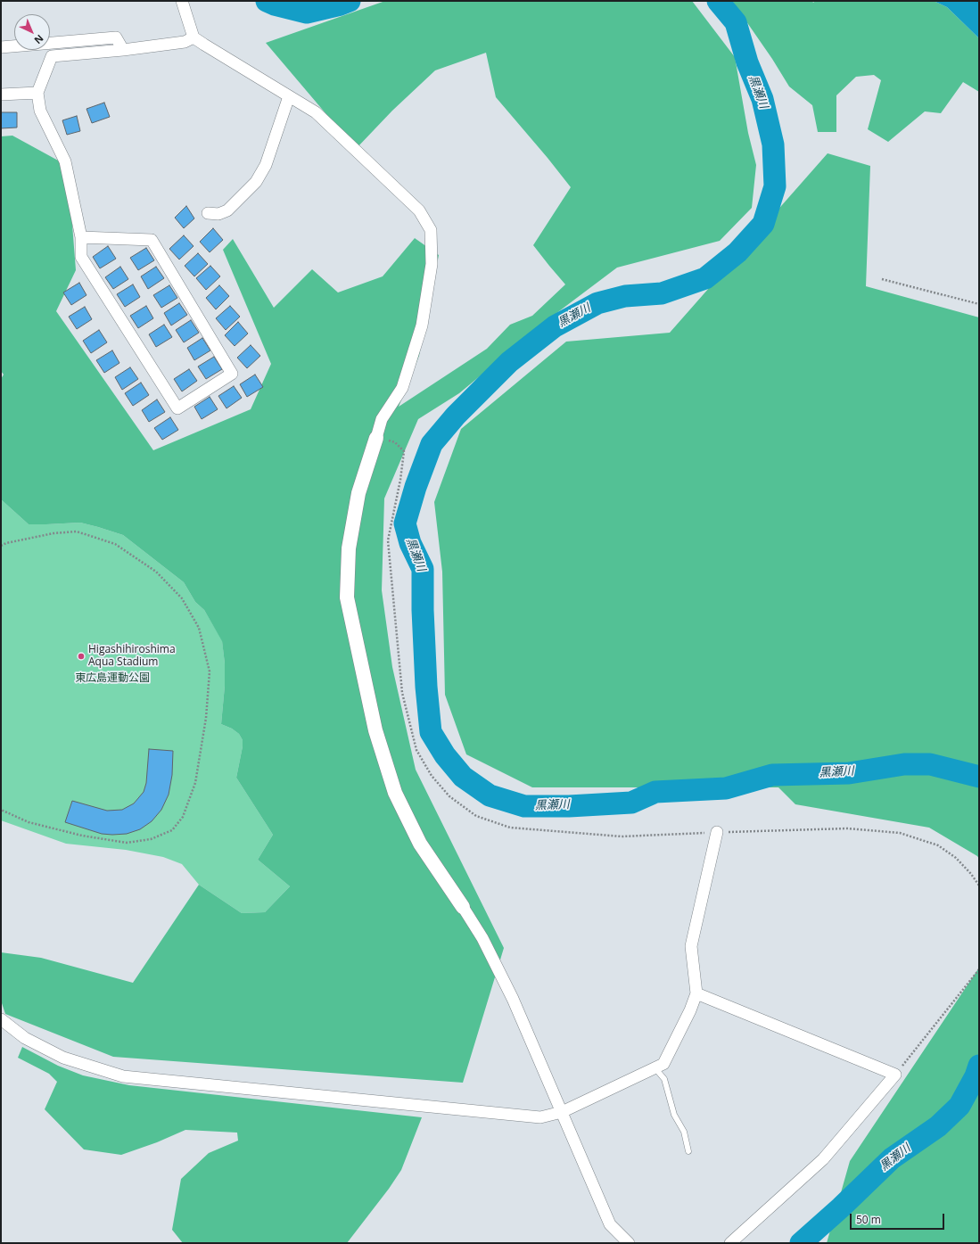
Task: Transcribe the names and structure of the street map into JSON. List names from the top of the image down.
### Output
{
  "water": ["黒瀬川"],
  "parks": ["東広島運動公園"],
  "places": ["Higashihiroshima Aqua Stadium"],
  "scale_bar": "50 m",
  "north": "bottom right"
}
